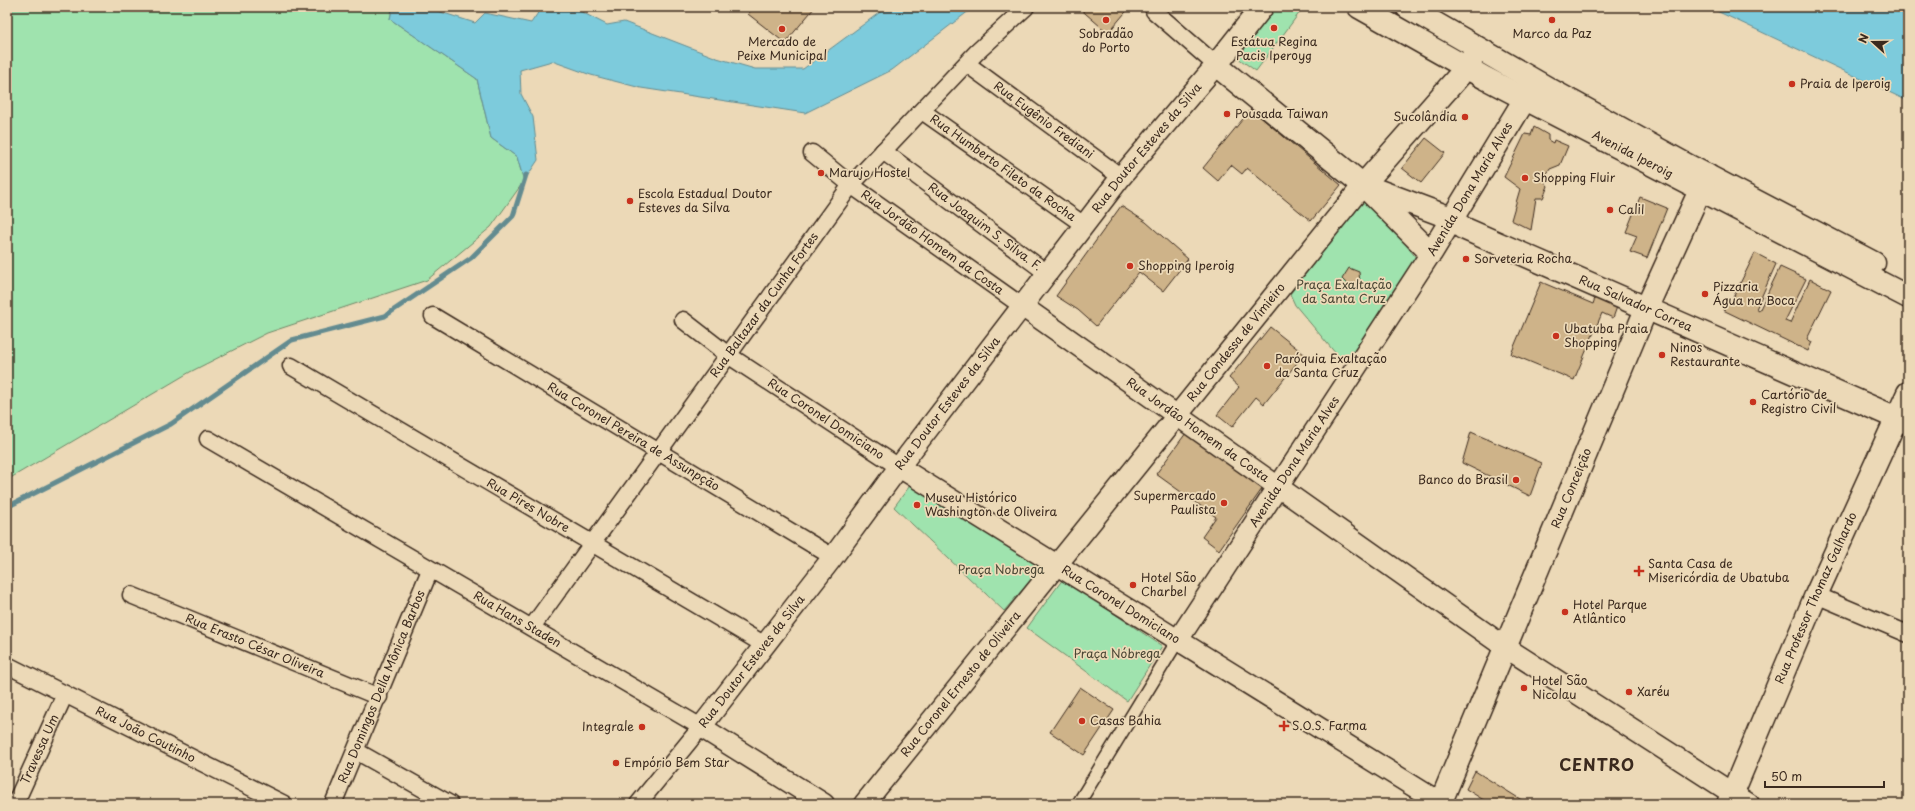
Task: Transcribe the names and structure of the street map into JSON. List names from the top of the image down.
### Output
{
  "streets": {
    "main road": [
      "Rua Doutor Esteves da Silva",
      "Avenida Iperoig",
      "Avenida Dona Maria Alves",
      "Rua Salvador Correa",
      "Rua Condessa de Vimieiro",
      "Rua Conceição",
      "Rua Professor Thomaz Galhardo"
    ],
    "street": [
      "Rua Eugênio Frediani",
      "Rua Humberto Fileto da Rocha",
      "Rua Joaquim S. Silva. F.",
      "Rua Jordão Homem da Costa",
      "Rua Baltazar da Cunha Fortes",
      "Rua Coronel Domiciano",
      "Rua Coronel Pereira de Assunpção",
      "Rua Pires Nobre",
      "Rua Hans Staden",
      "Rua Erasto César Oliveira",
      "Rua Coronel Ernesto de Oliveira",
      "Rua Domingos Della Mônica Barbos",
      "Rua João Coutinho",
      "Travessa Um"
    ]
  },
  "crossings": [
    ["Rua Eugênio Frediani", "Rua Doutor Esteves da Silva"],
    ["Rua Eugênio Frediani", "Rua Baltazar da Cunha Fortes"],
    ["Rua Doutor Esteves da Silva", "Rua Humberto Fileto da Rocha"],
    ["Rua Doutor Esteves da Silva", "Rua Joaquim S. Silva. F."],
    ["Rua Doutor Esteves da Silva", "Rua Jordão Homem da Costa"],
    ["Rua Doutor Esteves da Silva", "Rua Salvador Correa"],
    ["Rua Doutor Esteves da Silva", "Rua Coronel Domiciano"],
    ["Rua Doutor Esteves da Silva", "Rua Coronel Pereira de Assunpção"],
    ["Rua Doutor Esteves da Silva", "Rua Pires Nobre"],
    ["Rua Doutor Esteves da Silva", "Rua Hans Staden"],
    ["Avenida Iperoig", "Avenida Dona Maria Alves"],
    ["Avenida Iperoig", "Rua Condessa de Vimieiro"],
    ["Avenida Iperoig", "Rua Conceição"],
    ["Rua Humberto Fileto da Rocha", "Rua Baltazar da Cunha Fortes"],
    ["Avenida Dona Maria Alves", "Rua Jordão Homem da Costa"],
    ["Avenida Dona Maria Alves", "Rua Salvador Correa"],
    ["Avenida Dona Maria Alves", "Rua Coronel Domiciano"],
    ["Rua Joaquim S. Silva. F.", "Rua Baltazar da Cunha Fortes"],
    ["Rua Jordão Homem da Costa", "Rua Baltazar da Cunha Fortes"],
    ["Rua Jordão Homem da Costa", "Rua Condessa de Vimieiro"],
    ["Rua Jordão Homem da Costa", "Rua Conceição"],
    ["Rua Jordão Homem da Costa", "Rua Professor Thomaz Galhardo"],
    ["Rua Salvador Correa", "Rua Condessa de Vimieiro"],
    ["Rua Salvador Correa", "Rua Conceição"],
    ["Rua Salvador Correa", "Rua Professor Thomaz Galhardo"],
    ["Rua Baltazar da Cunha Fortes", "Rua Coronel Domiciano"],
    ["Rua Baltazar da Cunha Fortes", "Rua Coronel Pereira de Assunpção"],
    ["Rua Baltazar da Cunha Fortes", "Rua Pires Nobre"],
    ["Rua Baltazar da Cunha Fortes", "Rua Hans Staden"],
    ["Rua Condessa de Vimieiro", "Rua Coronel Domiciano"],
    ["Rua Condessa de Vimieiro", "Rua Coronel Ernesto de Oliveira"],
    ["Rua Coronel Domiciano", "Rua Conceição"],
    ["Rua Coronel Domiciano", "Rua Coronel Ernesto de Oliveira"],
    ["Rua Hans Staden", "Rua Domingos Della Mônica Barbos"],
    ["Rua Erasto César Oliveira", "Rua Domingos Della Mônica Barbos"],
    ["Rua João Coutinho", "Travessa Um"]
  ],
  "districts": ["CENTRO"],
  "parks": ["Praça Exaltação da Santa Cruz", "Praça Nobrega", "Praça Nóbrega"],
  "places": {
    "other": [
      "Sobradão do Porto",
      "Marco da Paz",
      "Estátua Regina Pacis Iperoyg",
      "Mercado de Peixe Municipal",
      "Praia de Iperoig",
      "Pousada Taiwan",
      "Sucolândia",
      "Marujo Hostel",
      "Shopping Fluir",
      "Escola Estadual Doutor Esteves da Silva",
      "Calil",
      "Sorveteria Rocha",
      "Shopping Iperoig",
      "Pizzaria Água na Boca",
      "Ubatuba Praia Shopping",
      "Ninos Restaurante",
      "Paróquia Exaltação da Santa Cruz",
      "Cartório de Registro Civil",
      "Banco do Brasil",
      "Supermercado Paulista",
      "Museu Histórico Washington de Oliveira",
      "Hotel São Charbel",
      "Hotel Parque Atlântico",
      "Hotel São Nicolau",
      "Xaréu",
      "Casas Bahia",
      "Integrale",
      "Empório Bem Star"
    ],
    "health": ["Santa Casa de Misericórdia de Ubatuba", "S.O.S. Farma"]
  },
  "scale_bar": "50 m",
  "north": "left"
}
